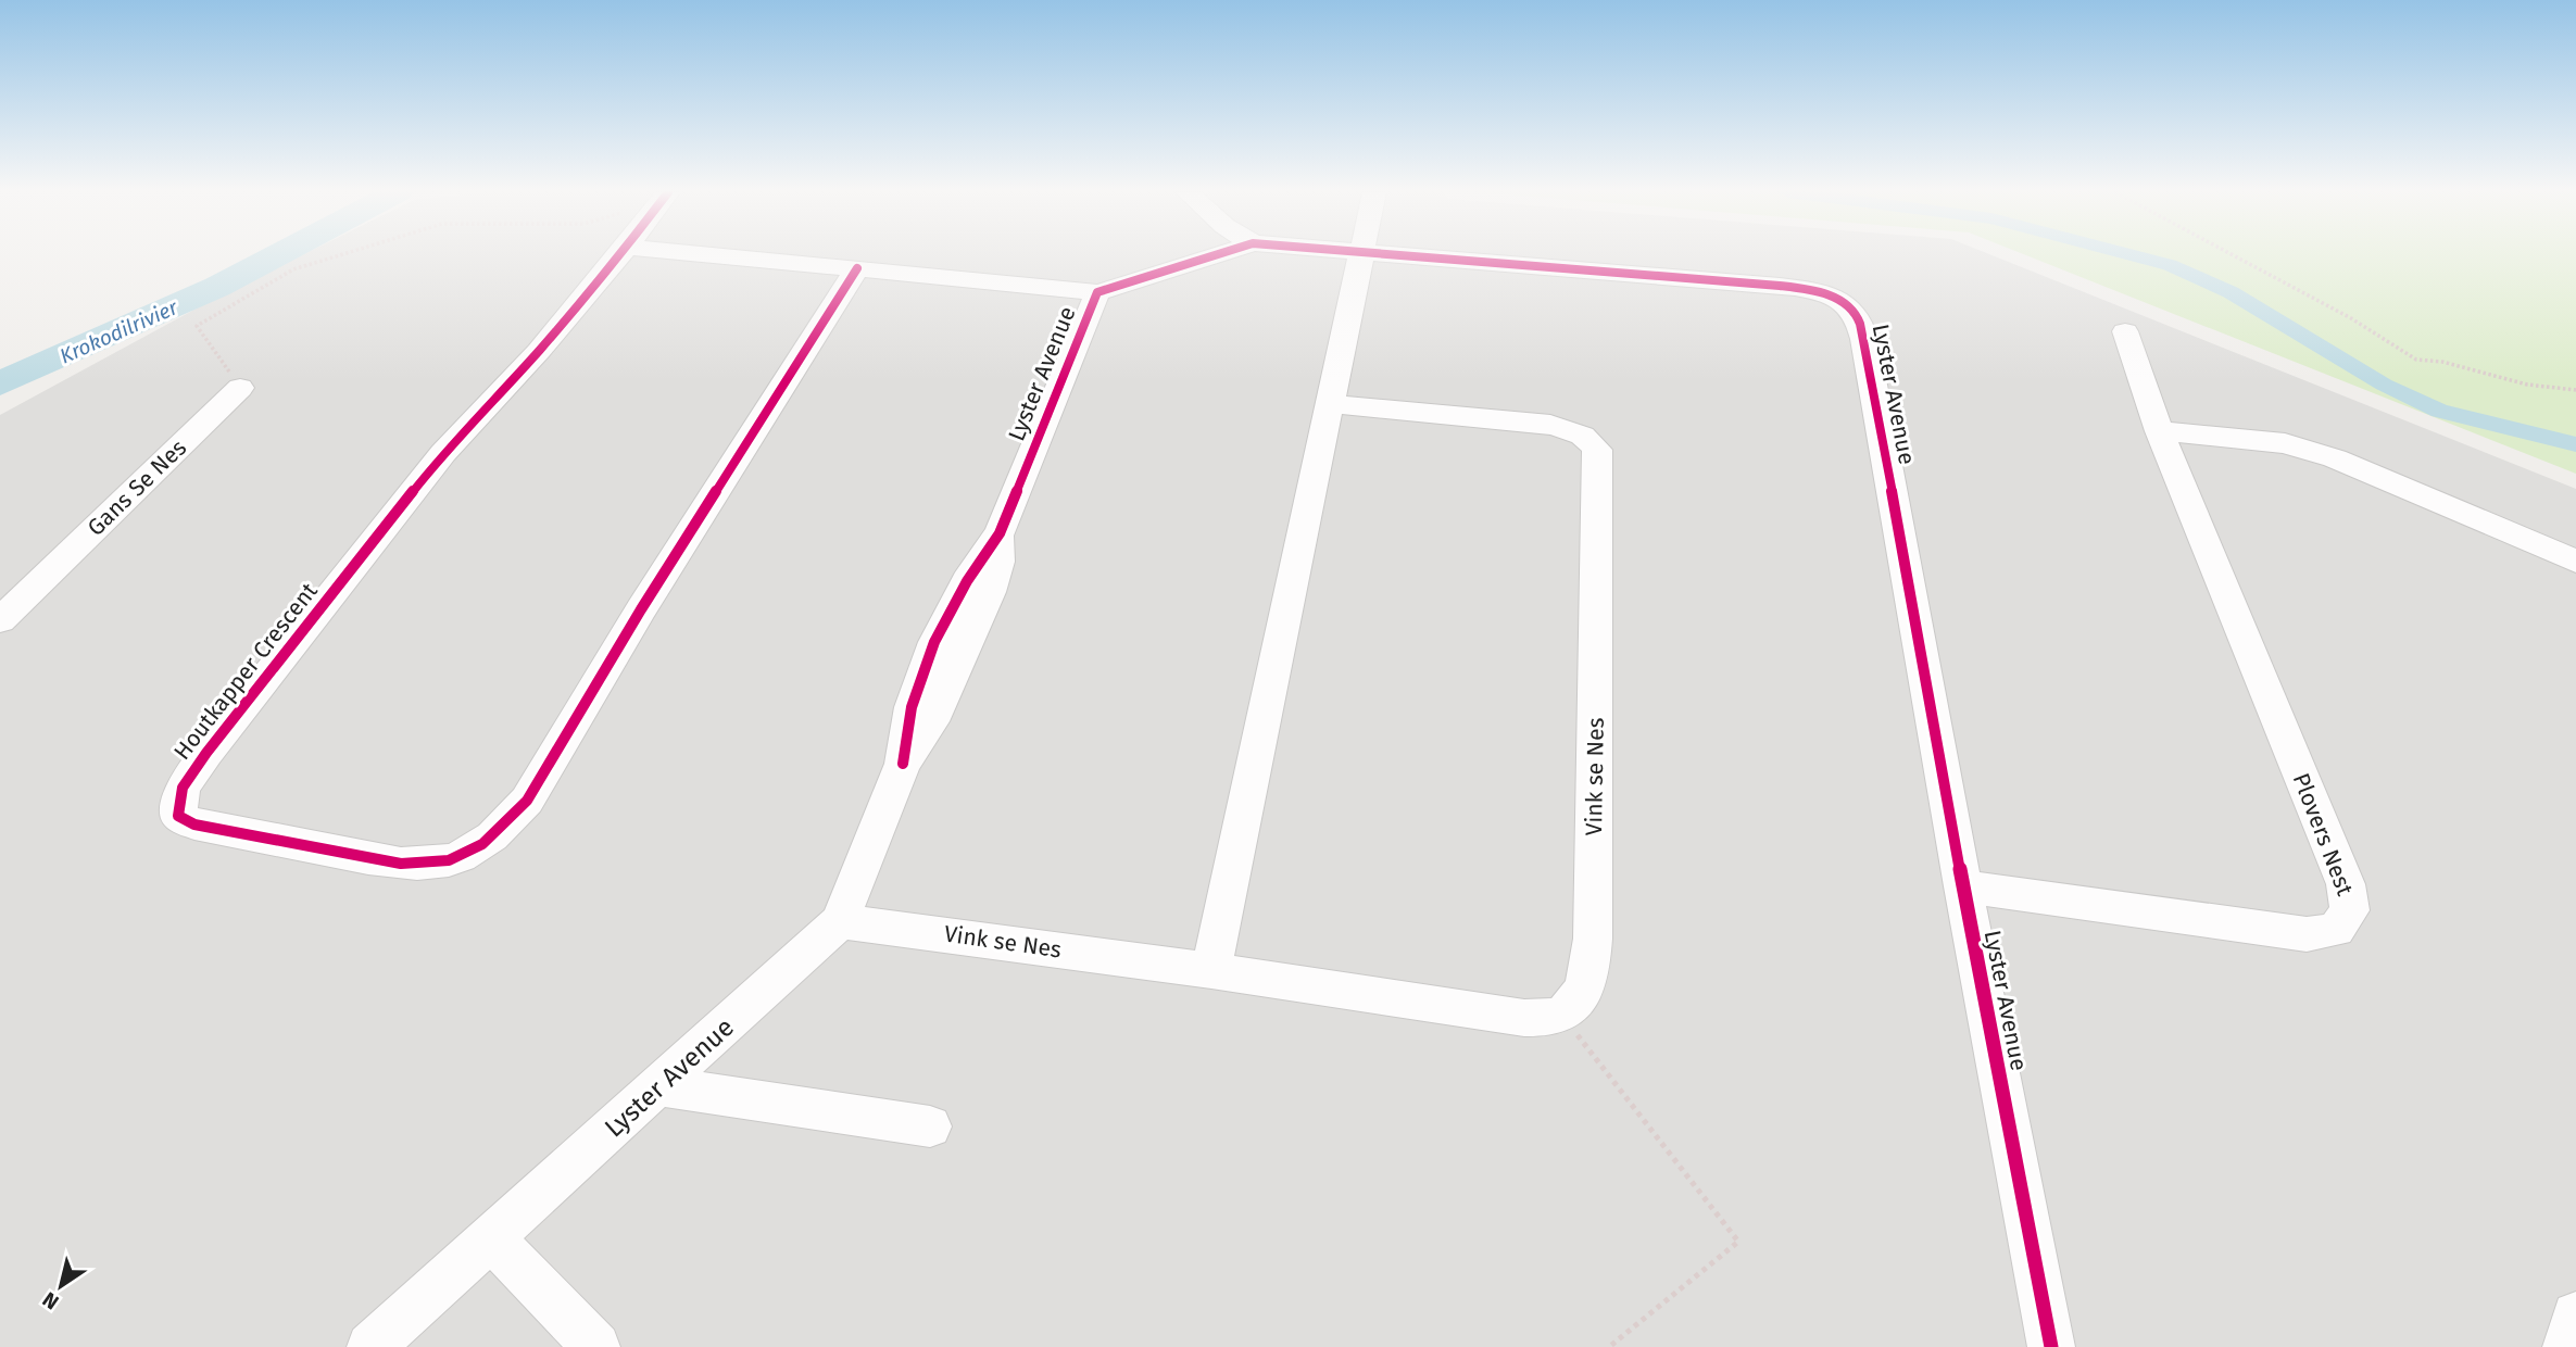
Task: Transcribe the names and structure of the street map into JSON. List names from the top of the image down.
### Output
{
  "streets": {
    "street": [
      "Lyster Avenue",
      "Gans Se Nes",
      "Houtkapper Crescent",
      "Vink se Nes",
      "Plovers Nest"
    ]
  },
  "crossings": [
    ["Lyster Avenue", "Vink se Nes"],
    ["Lyster Avenue", "Plovers Nest"]
  ],
  "water": ["Krokodilrivier"],
  "north": "bottom left"
}
